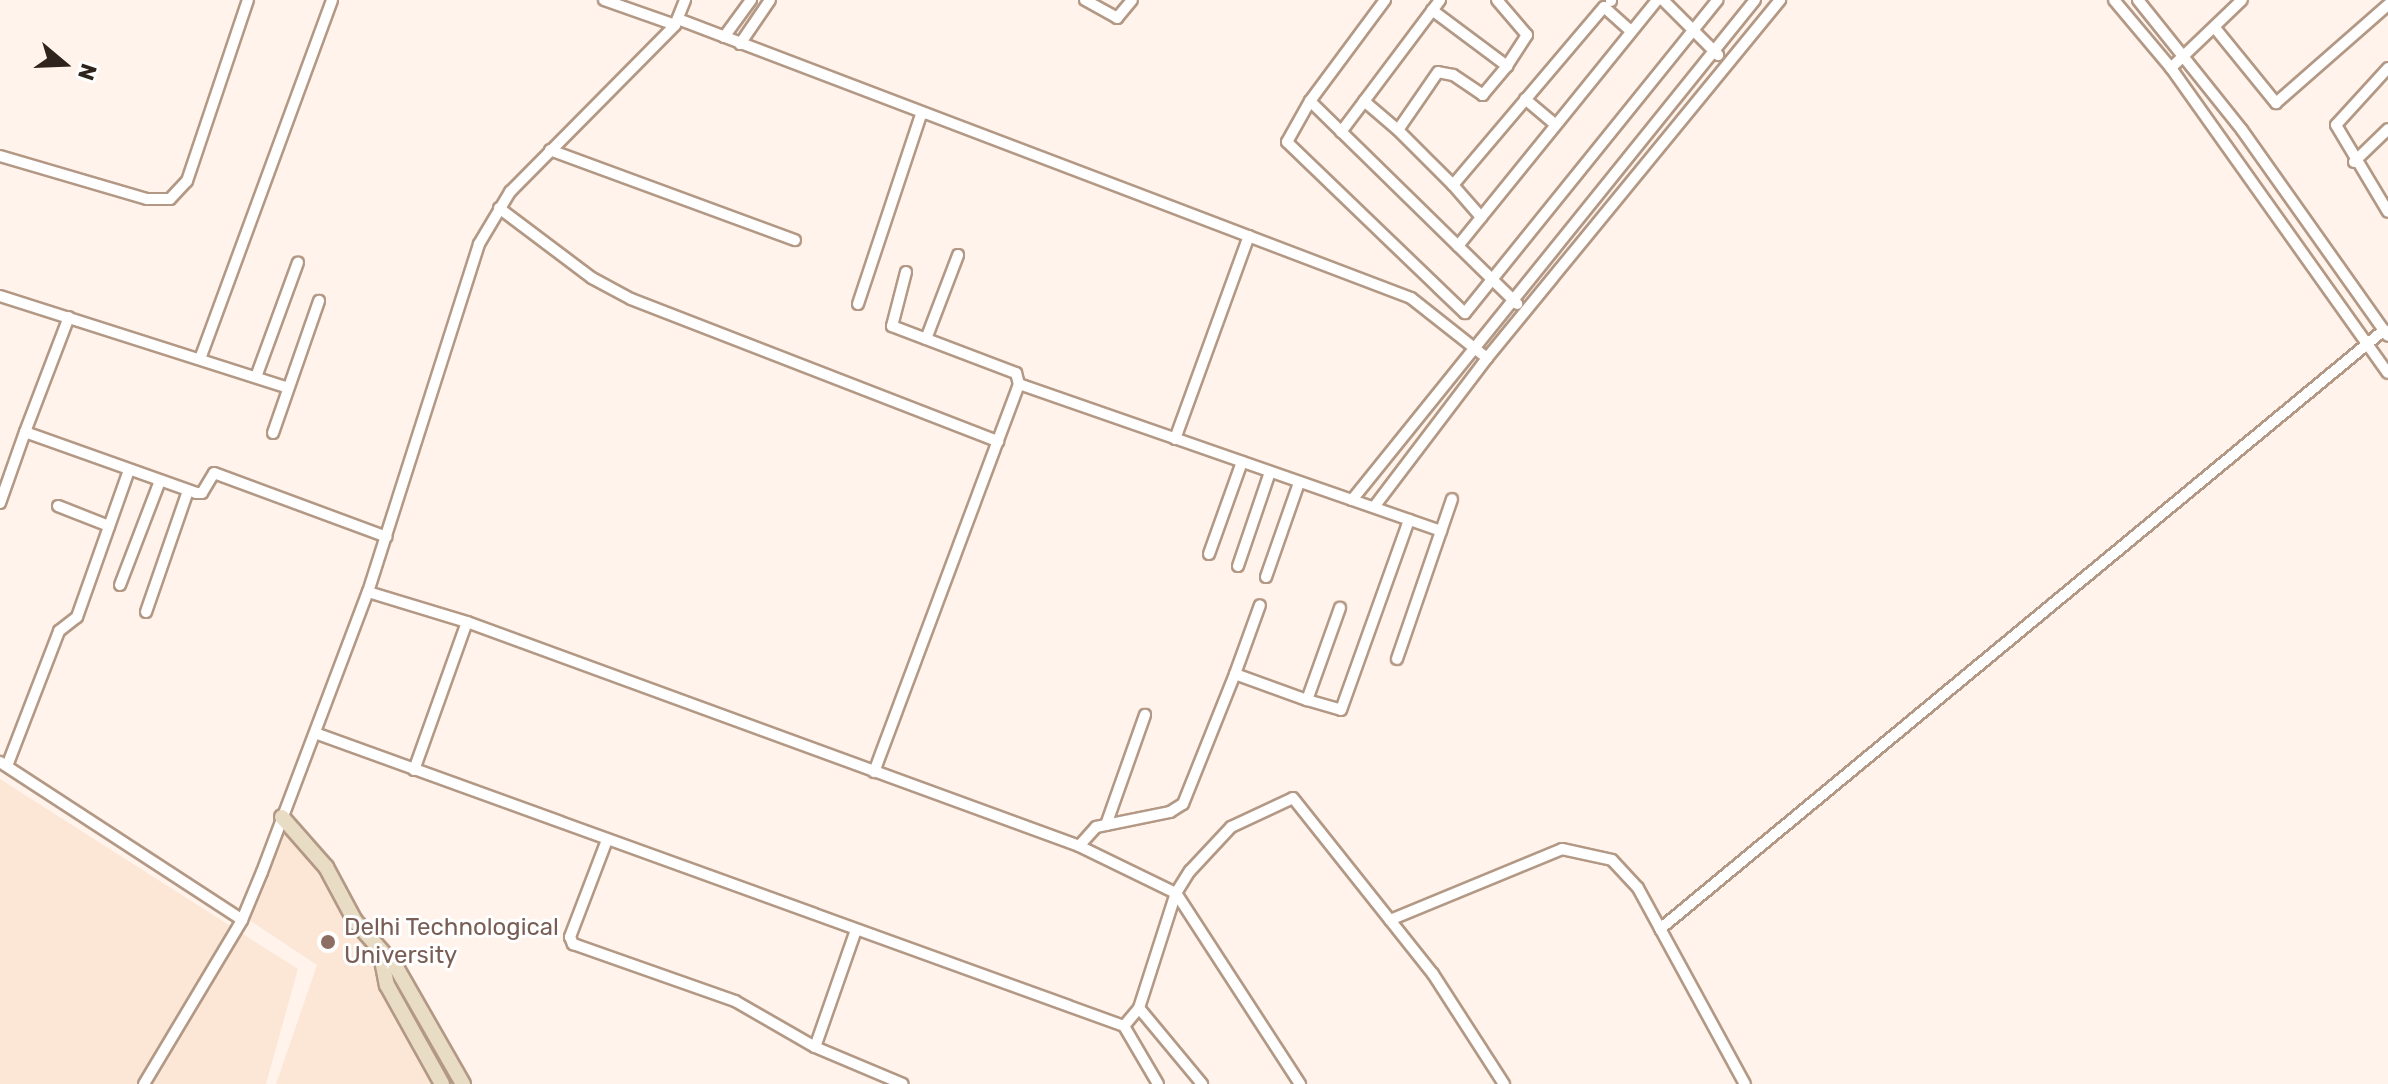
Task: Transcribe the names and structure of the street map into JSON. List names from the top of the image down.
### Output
{
  "places": ["Delhi Technological University"],
  "north": "right"
}
